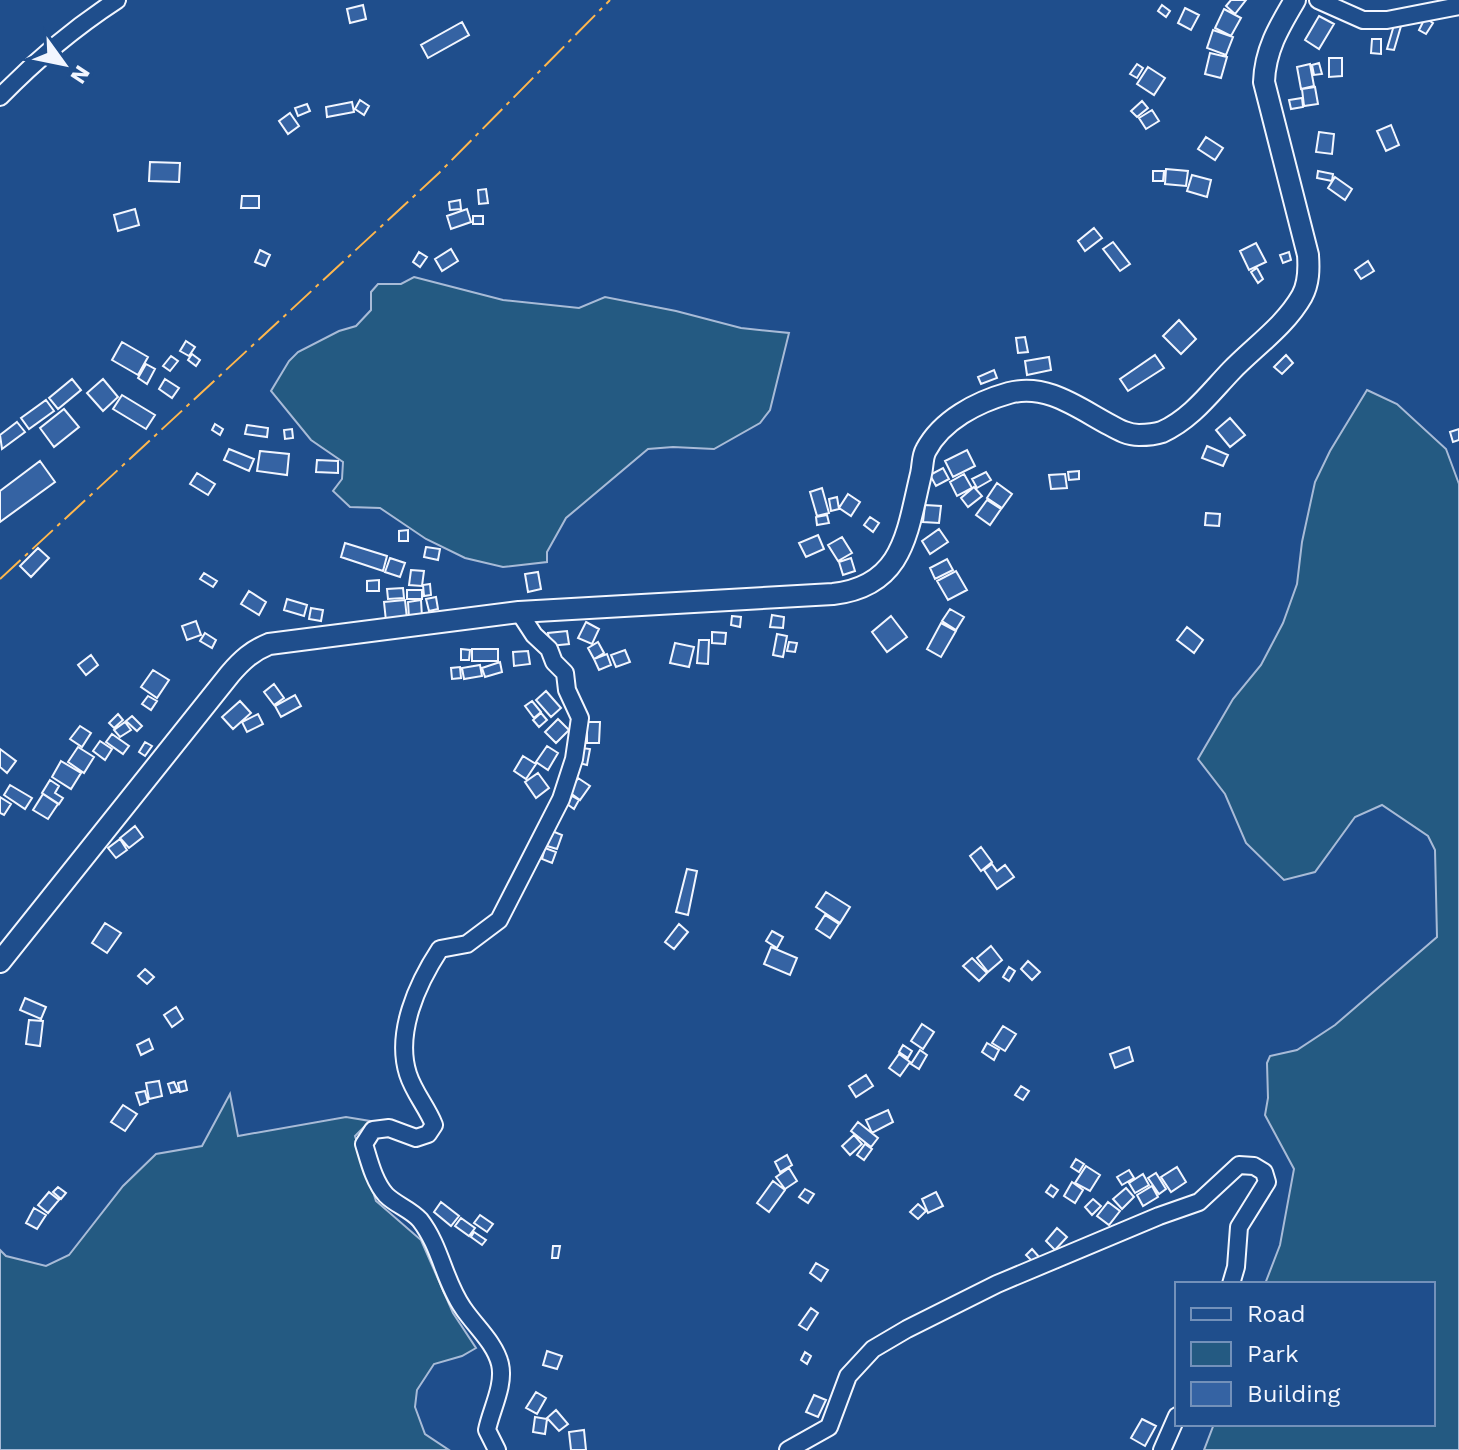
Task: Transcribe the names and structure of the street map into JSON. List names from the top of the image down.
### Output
{
  "legend": ["Road", "Park", "Building"],
  "north": "bottom right"
}
